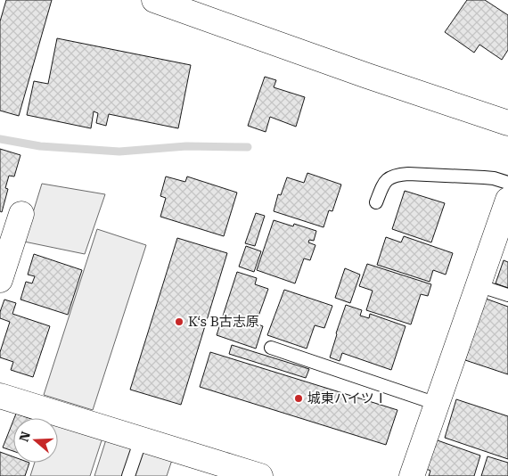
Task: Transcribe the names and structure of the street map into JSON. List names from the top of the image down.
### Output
{
  "places": ["K‘s B古志原", "城東ハイツⅠ"],
  "north": "left"
}
